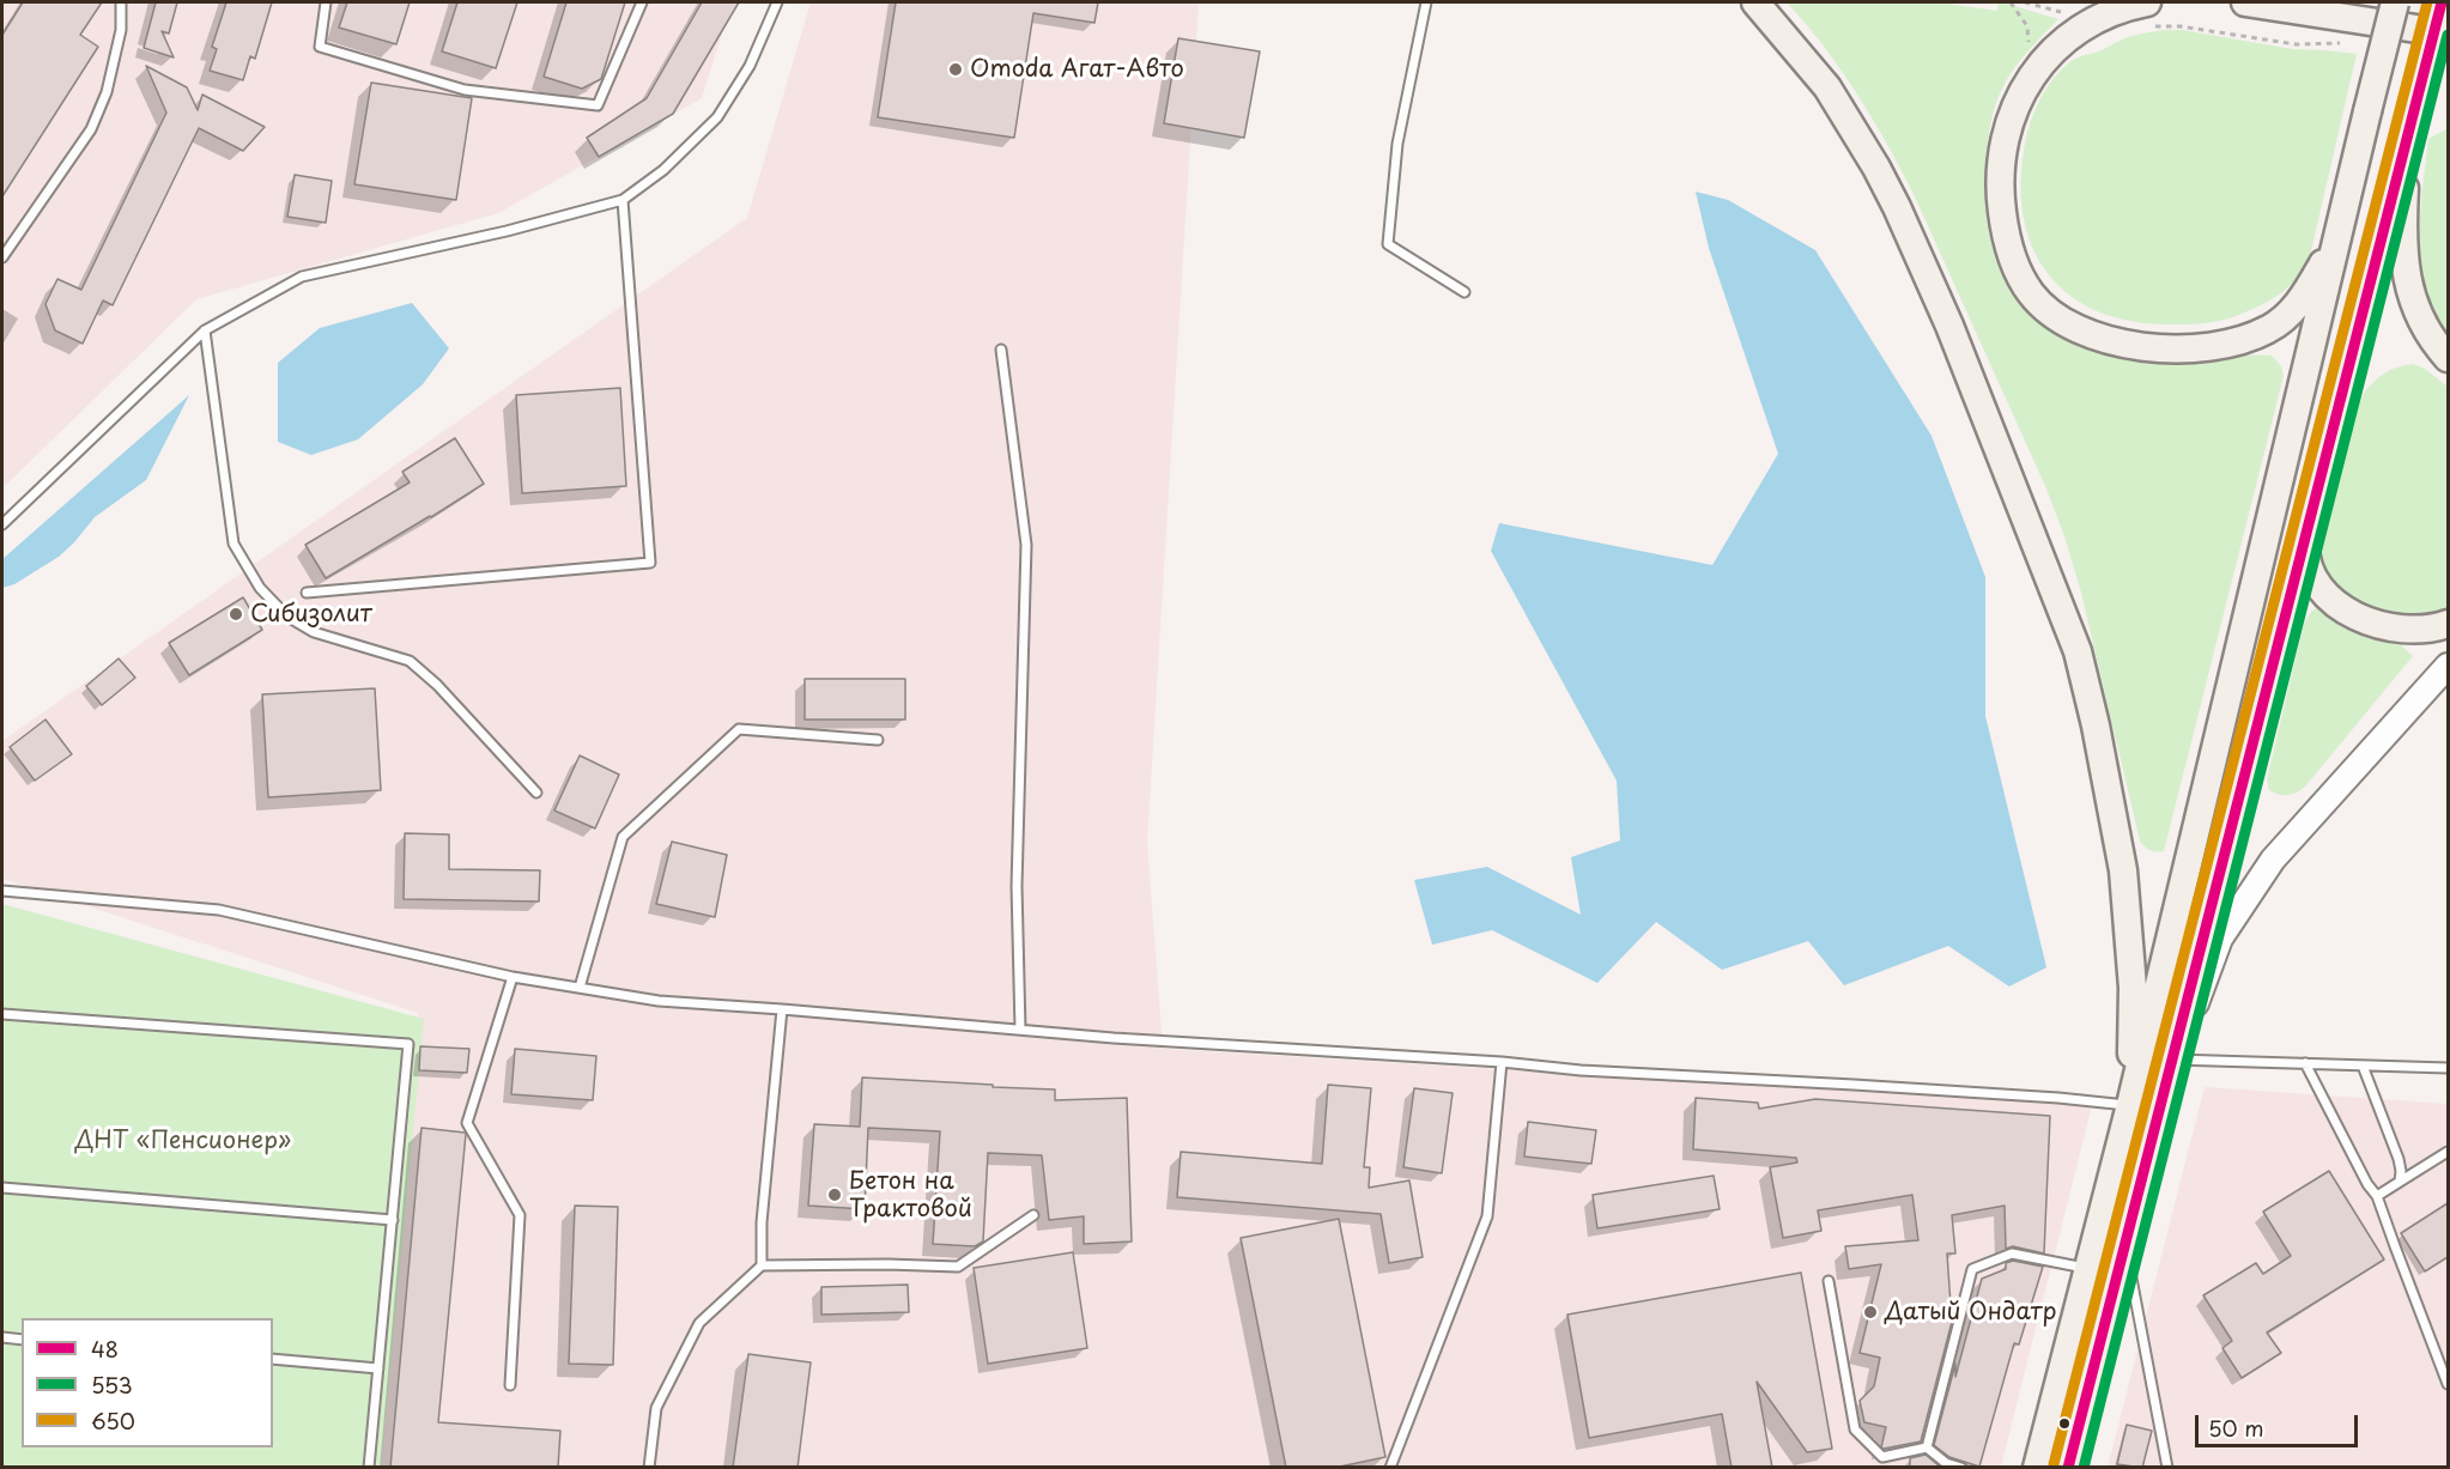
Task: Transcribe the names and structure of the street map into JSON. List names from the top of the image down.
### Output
{
  "parks": ["ДНТ «Пенсионер»"],
  "places": [
    "Omoda Агат-Авто",
    "Сибизолит",
    "Бетон на Трактовой",
    "Датый Ондатр"
  ],
  "lines": ["transit line 48", "transit line 650", "transit line 553"],
  "legend": ["48", "553", "650"],
  "scale_bar": "50 m"
}
